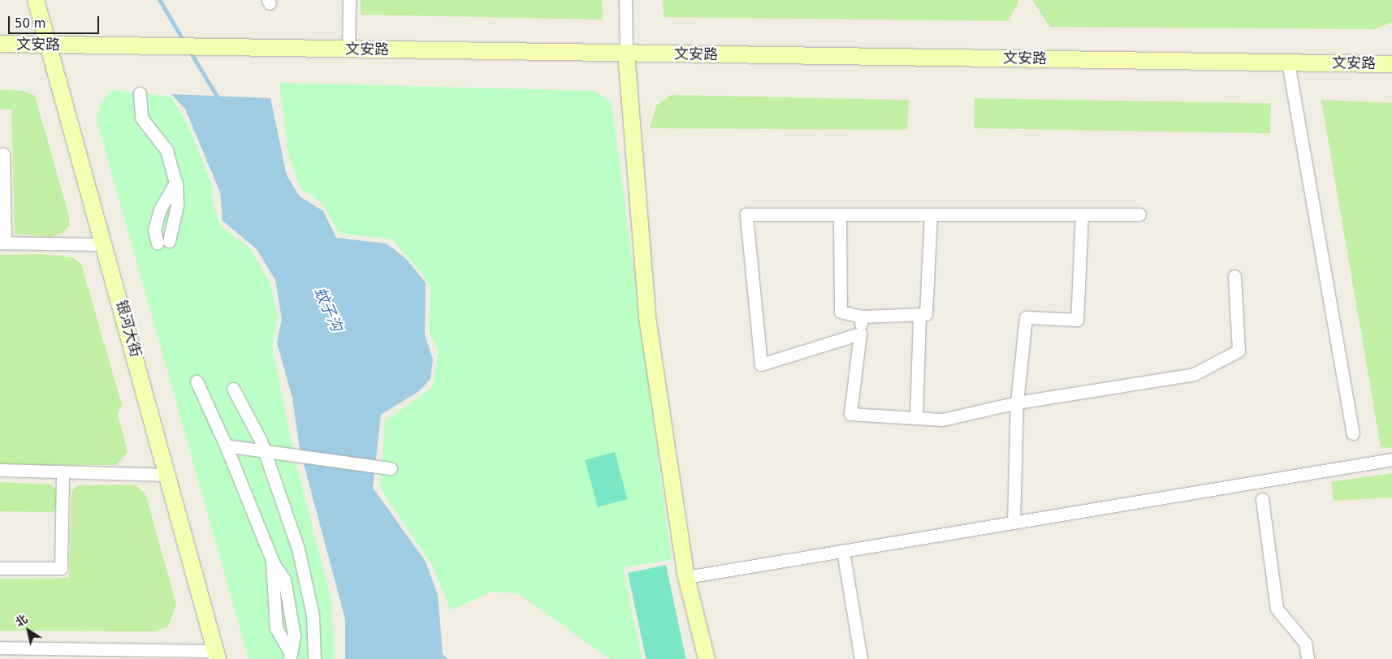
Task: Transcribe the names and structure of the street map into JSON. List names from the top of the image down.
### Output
{
  "streets": {
    "main road": ["文安路", "银河大街"]
  },
  "crossings": [
    ["文安路", "银河大街"]
  ],
  "water": ["蚊子沟"],
  "scale_bar": "50 m",
  "north": "top left"
}
